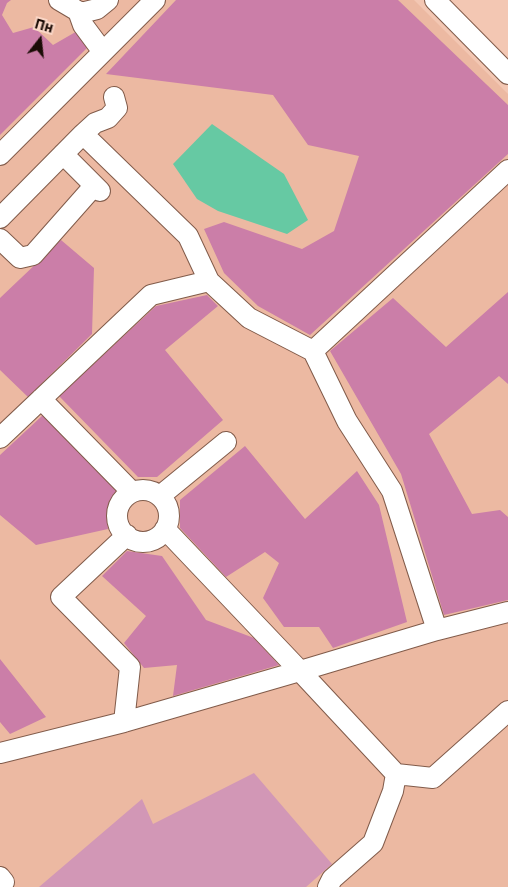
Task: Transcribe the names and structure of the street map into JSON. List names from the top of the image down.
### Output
{
  "north": "top"
}
